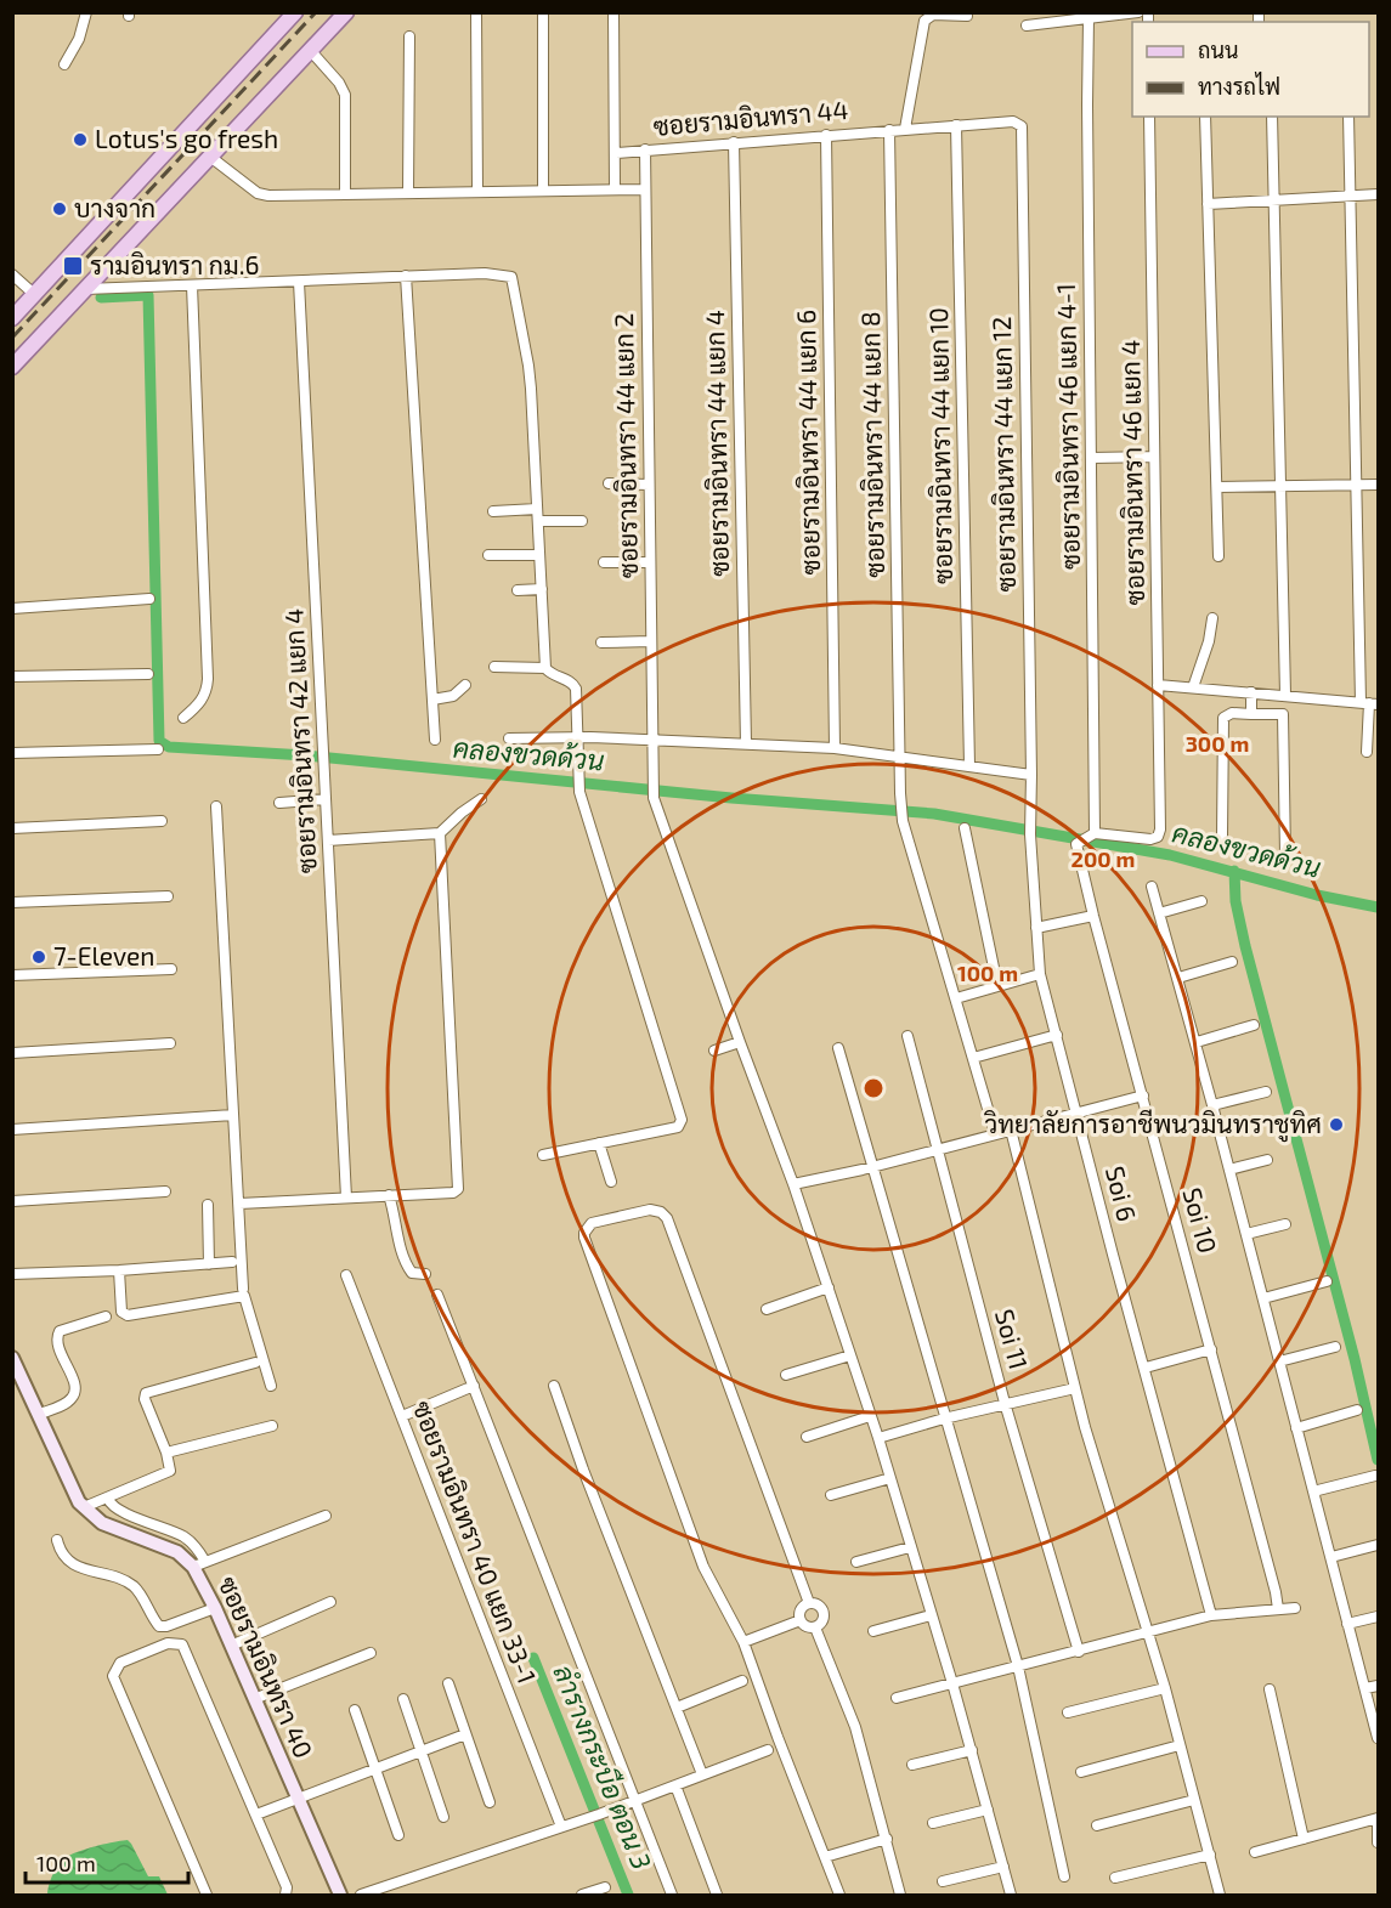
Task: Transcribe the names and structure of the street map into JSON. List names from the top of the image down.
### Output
{
  "streets": {
    "street": [
      "ซอยรามอินทรา 44",
      "ซอยรามอินทรา 46 แยก 4-1",
      "ซอยรามอินทรา 44 แยก 6",
      "ซอยรามอินทรา 44 แยก 4",
      "ซอยรามอินทรา 44 แยก 8",
      "ซอยรามอินทรา 44 แยก 2",
      "ซอยรามอินทรา 44 แยก 10",
      "ซอยรามอินทรา 44 แยก 12",
      "ซอยรามอินทรา 46 แยก 4",
      "ซอยรามอินทรา 42 แยก 4",
      "Soi 6",
      "Soi 10",
      "Soi 11",
      "ซอยรามอินทรา 40 แยก 33-1",
      "ซอยรามอินทรา 40"
    ]
  },
  "crossings": [
    ["ซอยรามอินทรา 44", "ซอยรามอินทรา 44 แยก 6"],
    ["ซอยรามอินทรา 44", "ซอยรามอินทรา 44 แยก 4"],
    ["ซอยรามอินทรา 44", "ซอยรามอินทรา 44 แยก 8"],
    ["ซอยรามอินทรา 44", "ซอยรามอินทรา 44 แยก 2"],
    ["ซอยรามอินทรา 44", "ซอยรามอินทรา 44 แยก 10"],
    ["ซอยรามอินทรา 44", "ซอยรามอินทรา 44 แยก 12"],
    ["ซอยรามอินทรา 46 แยก 4-1", "ซอยรามอินทรา 46 แยก 4"],
    ["ซอยรามอินทรา 46 แยก 4-1", "Soi 10"],
    ["ซอยรามอินทรา 44 แยก 12", "Soi 6"],
    ["ซอยรามอินทรา 46 แยก 4", "Soi 10"]
  ],
  "water": ["คลองขวดด้วน", "ลำรางกระบือ ตอน 3"],
  "places": {
    "other": [
      "Lotus's go fresh",
      "บางจาก",
      "7-Eleven",
      "วิทยาลัยการอาชีพนวมินทราชูทิศ"
    ],
    "transit": ["รามอินทรา กม.6"]
  },
  "legend": ["ถนน", "ทางรถไฟ"],
  "scale_bar": "100 m",
  "rings": ["300 m", "200 m", "100 m"]
}
